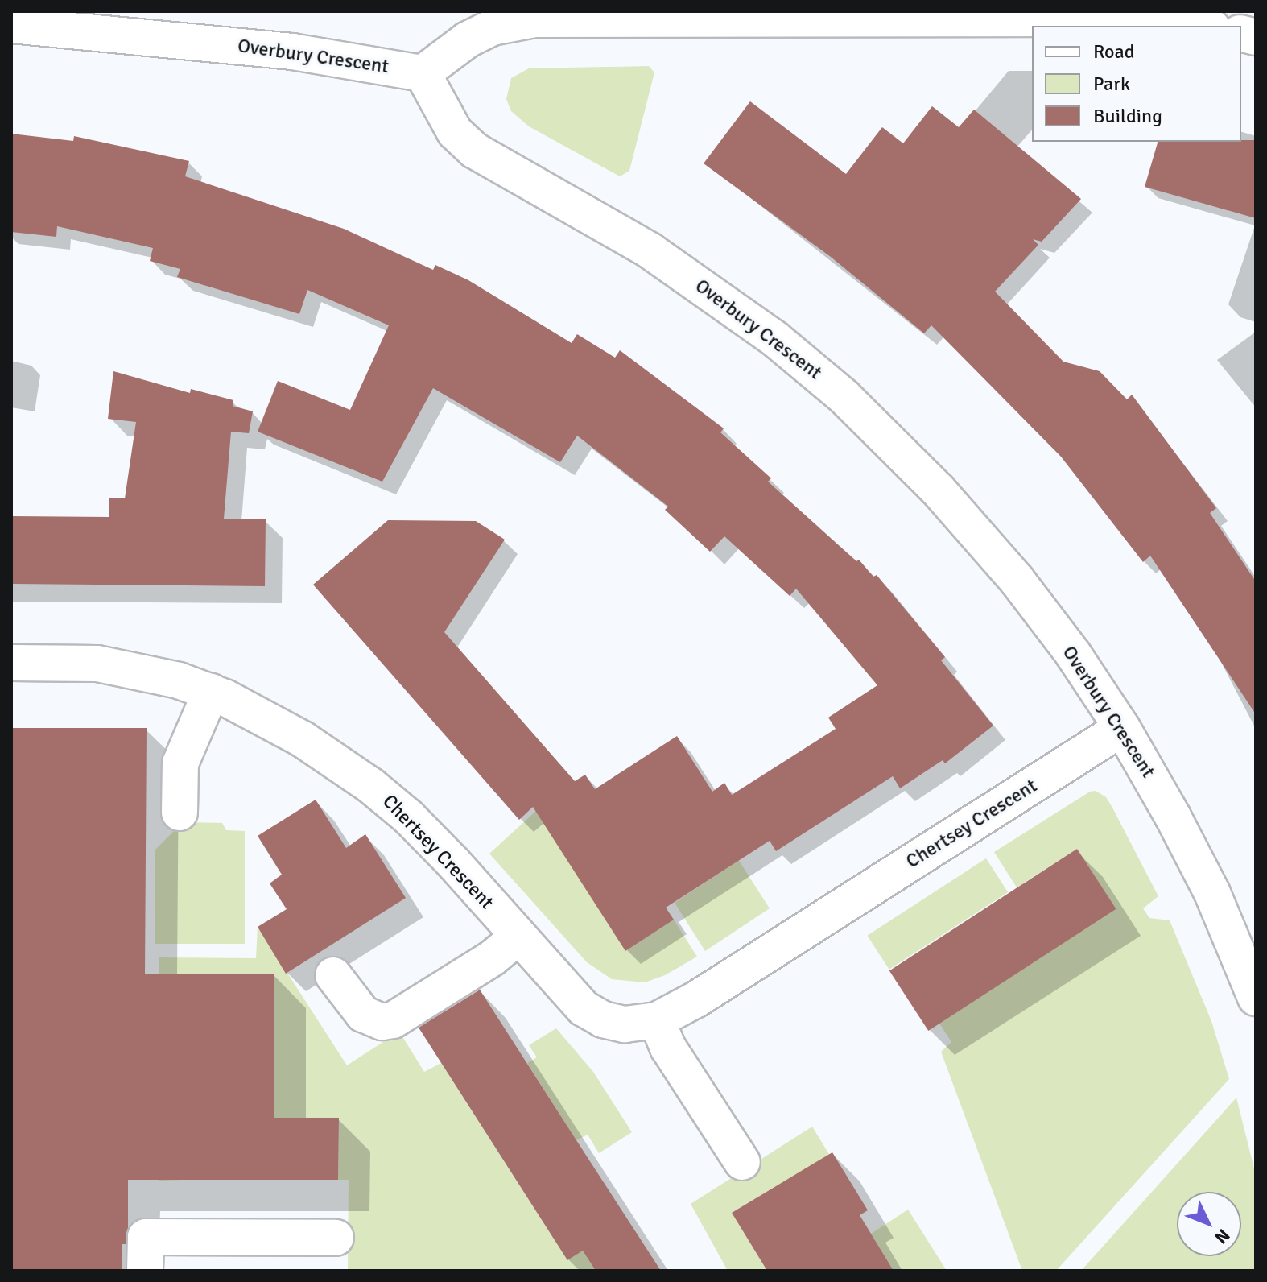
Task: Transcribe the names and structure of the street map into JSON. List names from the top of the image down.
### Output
{
  "streets": {
    "street": ["Overbury Crescent", "Chertsey Crescent"]
  },
  "crossings": [
    ["Overbury Crescent", "Chertsey Crescent"]
  ],
  "legend": ["Road", "Park", "Building"],
  "north": "bottom right"
}
